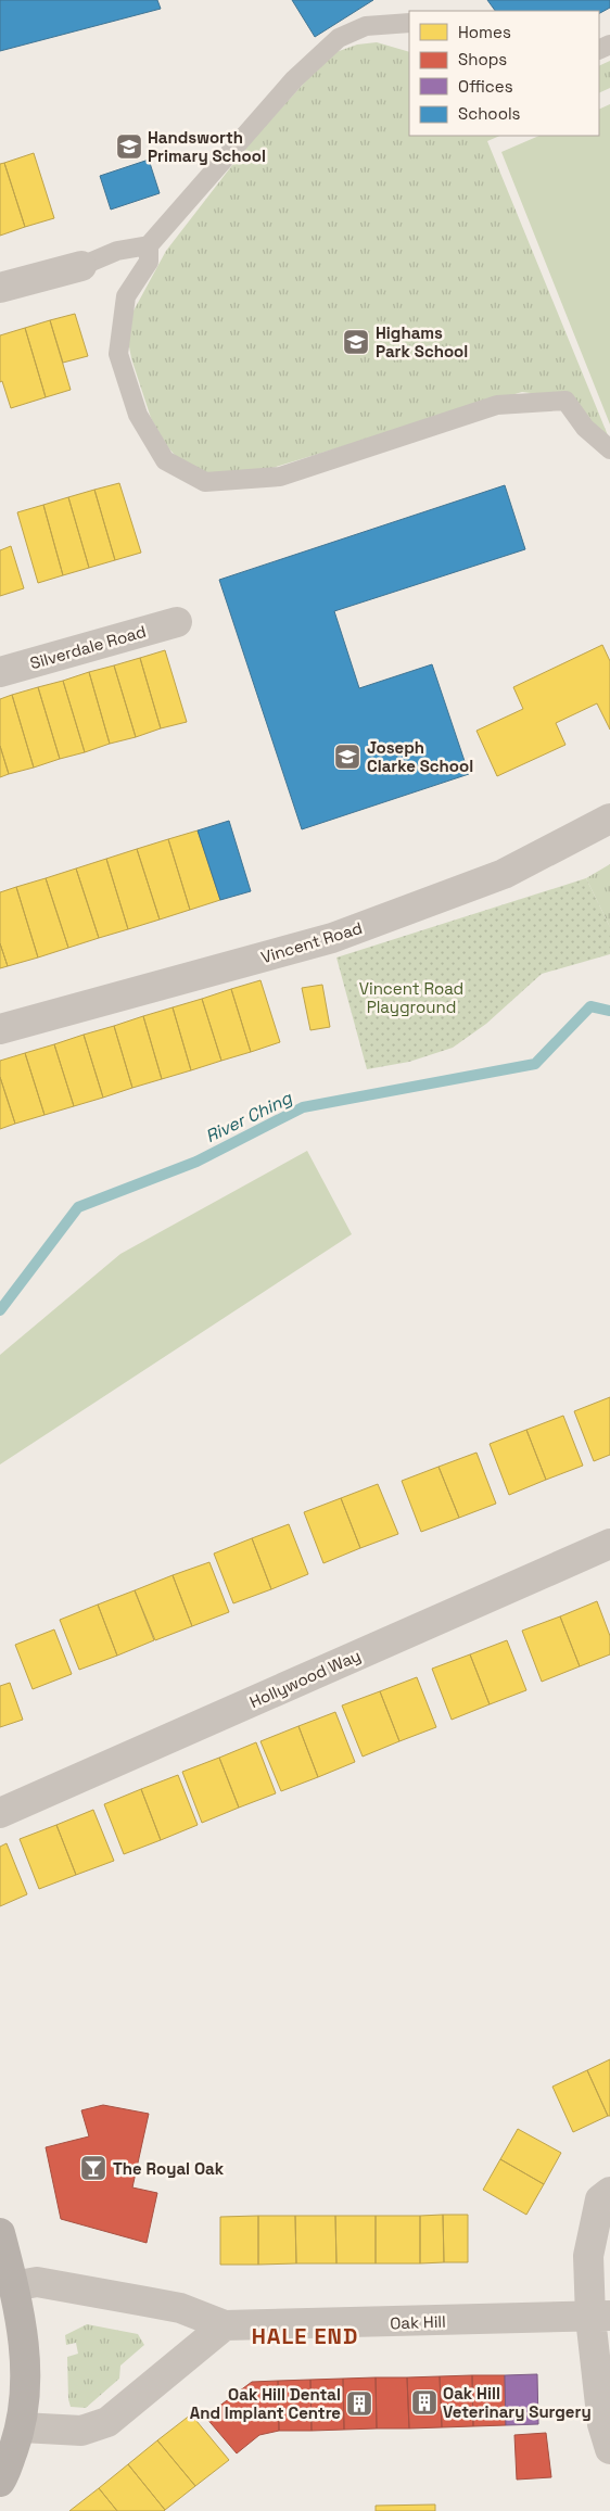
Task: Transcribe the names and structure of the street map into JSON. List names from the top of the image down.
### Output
{
  "streets": {
    "street": [
      "Silverdale Road",
      "Vincent Road",
      "Hollywood Way",
      "Oak Hill"
    ]
  },
  "districts": ["HALE END"],
  "water": ["River Ching"],
  "parks": ["Vincent Road Playground"],
  "places": {
    "school or university": ["Handsworth Primary School", "Highams Park School", "Joseph Clarke School"],
    "bar": ["The Royal Oak"],
    "building": ["Oak Hill Veterinary Surgery", "Oak Hill Dental And Implant Centre"]
  },
  "legend": [
    "Homes",
    "Shops",
    "Offices",
    "Schools"
  ]
}
